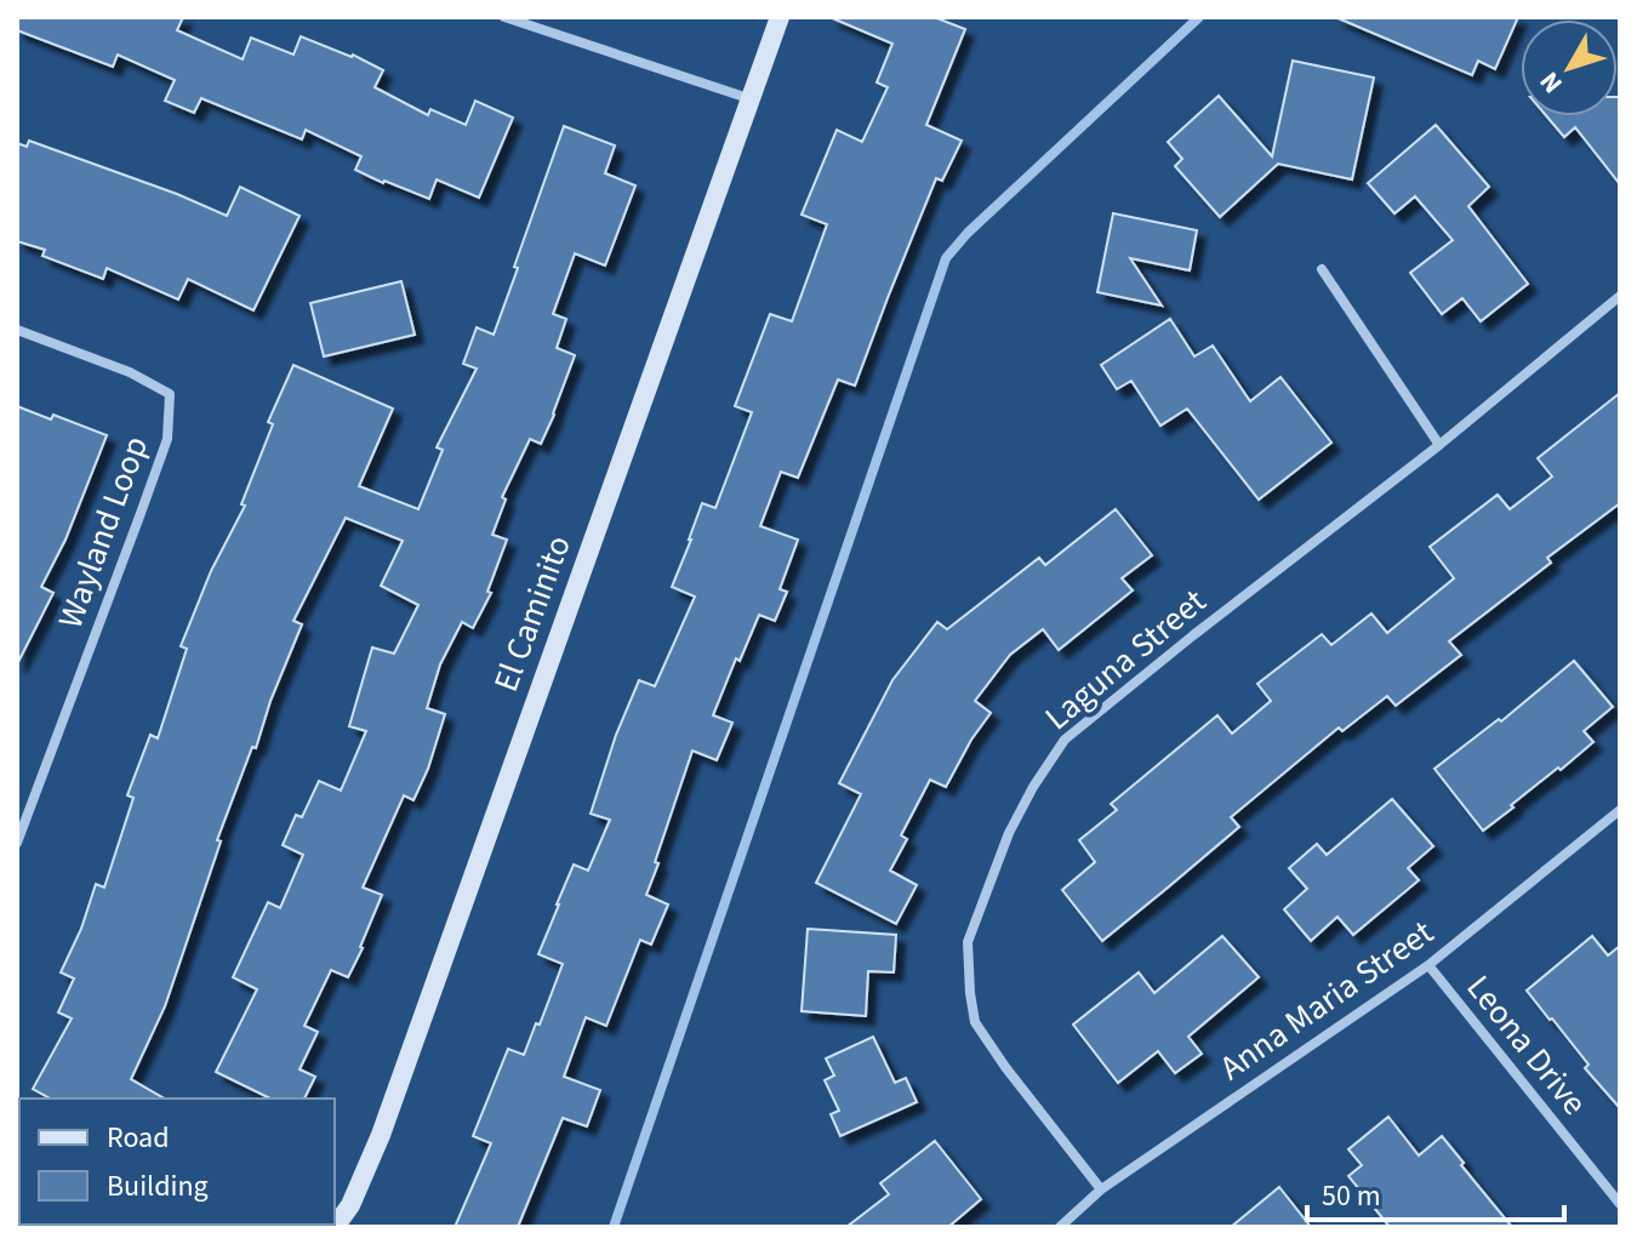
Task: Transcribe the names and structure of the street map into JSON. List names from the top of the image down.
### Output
{
  "streets": {
    "street": [
      "Wayland Loop",
      "El Caminito",
      "Laguna Street",
      "Anna Maria Street",
      "Leona Drive"
    ]
  },
  "crossings": [
    ["Laguna Street", "Anna Maria Street"],
    ["Anna Maria Street", "Leona Drive"]
  ],
  "legend": ["Road", "Building"],
  "scale_bar": "50 m",
  "north": "bottom left"
}
